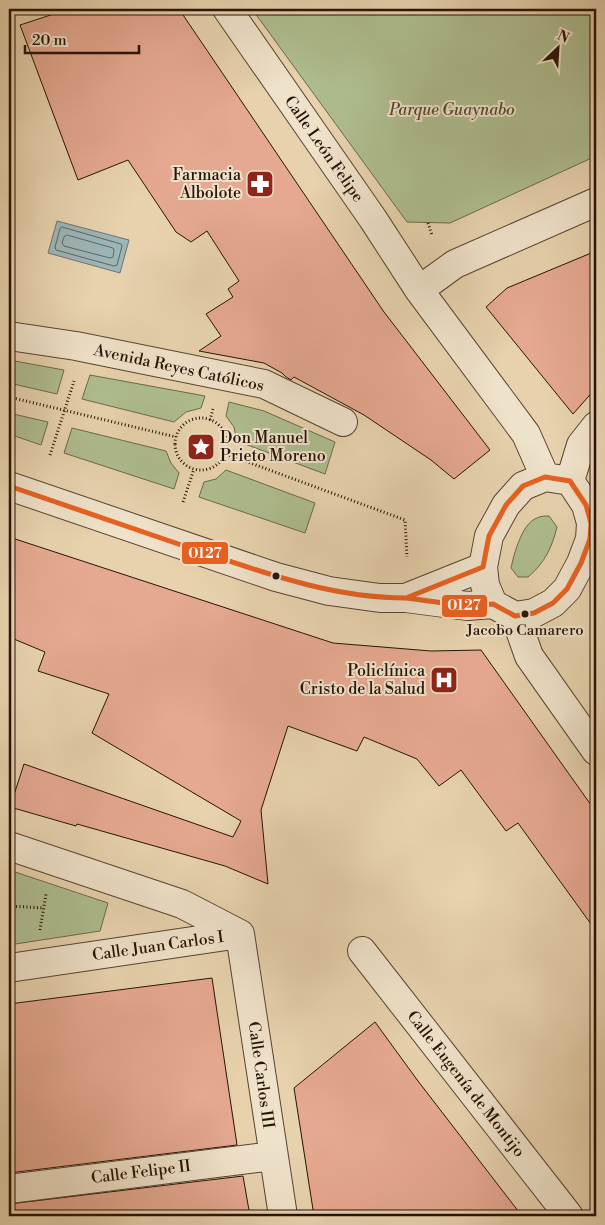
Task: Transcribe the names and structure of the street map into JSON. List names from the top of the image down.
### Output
{
  "streets": {
    "street": [
      "Calle León Felipe",
      "Avenida Reyes Católicos",
      "Calle Juan Carlos I",
      "Calle Carlos III",
      "Calle Eugenía de Montijo",
      "Calle Felipe II"
    ]
  },
  "crossings": [
    ["Calle Juan Carlos I", "Calle Carlos III"],
    ["Calle Carlos III", "Calle Felipe II"]
  ],
  "parks": ["Parque Guaynabo"],
  "places": {
    "pharmacy": ["Farmacia Albolote"],
    "place": ["Don Manuel Prieto Moreno"],
    "other": ["Jacobo Camarero"],
    "hospital": ["Policlínica Cristo de la Salud"]
  },
  "lines": ["transit line 0127"],
  "scale_bar": "20 m",
  "north": "top right"
}
